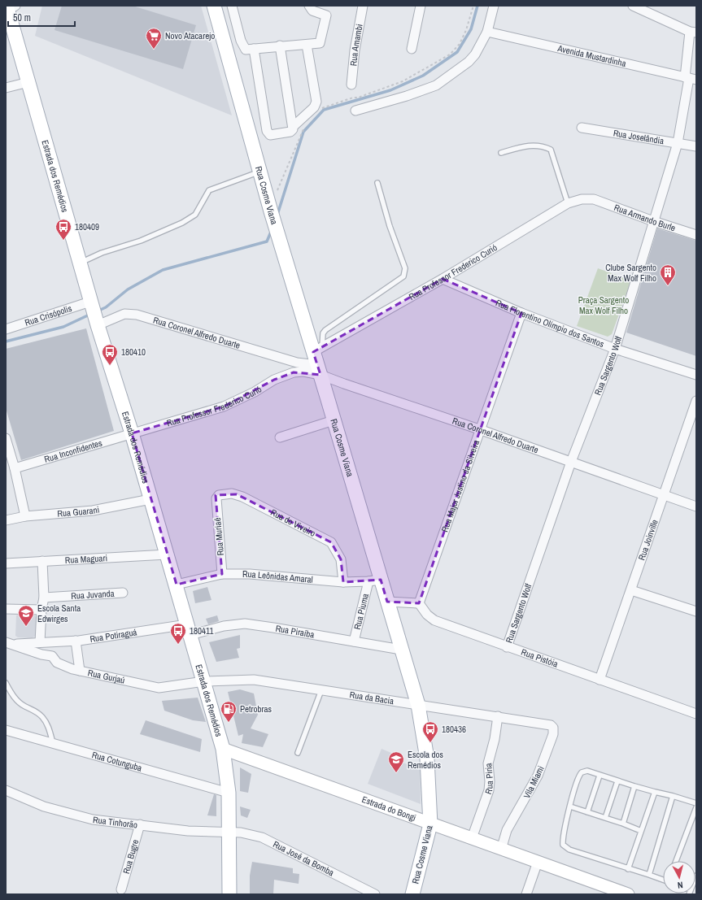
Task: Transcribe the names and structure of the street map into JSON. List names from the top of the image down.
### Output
{
  "streets": {
    "main road": ["Estrada dos Remédios", "Rua Cosme Viana", "Estrada do Bongi"],
    "street": [
      "Rua Amambi",
      "Avenida Mustardinha",
      "Rua Joselândia",
      "Rua Armando Burle",
      "Rua Professor Frederico Curió",
      "Rua Crisópolis",
      "Rua Florentino Olímpio dos Santos",
      "Rua Coronel Alfredo Duarte",
      "Rua Sargento Wolf",
      "Rua Inconfidentes",
      "Rua Major Justino da Silveira",
      "Rua Guarani",
      "Rua do Viveiro",
      "Rua Muriaé",
      "Rua Joinville",
      "Rua Maguari",
      "Rua Leônidas Amaral",
      "Rua Juvanda",
      "Rua Piuma",
      "Rua Piraíba",
      "Rua Potiraguá",
      "Rua Pistóia",
      "Rua Gurjaú",
      "Rua da Bacia",
      "Rua Cotunguba",
      "Rua Piria",
      "Vila Miami",
      "Rua Tinhorão",
      "Rua Bugre",
      "Rua José da Bomba"
    ]
  },
  "crossings": [
    ["Avenida Mustardinha", "Rua Sargento Wolf"],
    ["Rua Joselândia", "Rua Sargento Wolf"],
    ["Estrada dos Remédios", "Rua Professor Frederico Curió"],
    ["Estrada dos Remédios", "Rua Crisópolis"],
    ["Estrada dos Remédios", "Rua Coronel Alfredo Duarte"],
    ["Estrada dos Remédios", "Rua Inconfidentes"],
    ["Estrada dos Remédios", "Rua Guarani"],
    ["Estrada dos Remédios", "Rua Maguari"],
    ["Estrada dos Remédios", "Rua Leônidas Amaral"],
    ["Estrada dos Remédios", "Rua Piraíba"],
    ["Estrada dos Remédios", "Rua Potiraguá"],
    ["Estrada dos Remédios", "Rua Gurjaú"],
    ["Estrada dos Remédios", "Rua da Bacia"],
    ["Estrada dos Remédios", "Rua Cotunguba"],
    ["Estrada dos Remédios", "Estrada do Bongi"],
    ["Estrada dos Remédios", "Rua Tinhorão"],
    ["Estrada dos Remédios", "Rua José da Bomba"],
    ["Rua Cosme Viana", "Rua Professor Frederico Curió"],
    ["Rua Cosme Viana", "Rua Coronel Alfredo Duarte"],
    ["Rua Cosme Viana", "Rua Leônidas Amaral"],
    ["Rua Cosme Viana", "Rua Piuma"],
    ["Rua Cosme Viana", "Rua Piraíba"],
    ["Rua Cosme Viana", "Rua da Bacia"],
    ["Rua Cosme Viana", "Estrada do Bongi"],
    ["Rua Armando Burle", "Rua Professor Frederico Curió"],
    ["Rua Armando Burle", "Rua Sargento Wolf"],
    ["Rua Professor Frederico Curió", "Rua Florentino Olímpio dos Santos"],
    ["Rua Professor Frederico Curió", "Rua Coronel Alfredo Duarte"],
    ["Rua Professor Frederico Curió", "Rua Inconfidentes"],
    ["Rua Florentino Olímpio dos Santos", "Rua Sargento Wolf"],
    ["Rua Florentino Olímpio dos Santos", "Rua Major Justino da Silveira"],
    ["Rua Coronel Alfredo Duarte", "Rua Sargento Wolf"],
    ["Rua Coronel Alfredo Duarte", "Rua Major Justino da Silveira"],
    ["Rua Coronel Alfredo Duarte", "Rua Joinville"],
    ["Rua Sargento Wolf", "Rua Pistóia"],
    ["Rua Major Justino da Silveira", "Rua Pistóia"],
    ["Rua do Viveiro", "Rua Muriaé"],
    ["Rua do Viveiro", "Rua Leônidas Amaral"],
    ["Rua Muriaé", "Rua Leônidas Amaral"],
    ["Rua Joinville", "Rua Pistóia"],
    ["Rua Leônidas Amaral", "Rua Piuma"],
    ["Rua Piuma", "Rua Piraíba"],
    ["Rua Piraíba", "Rua Potiraguá"],
    ["Rua Potiraguá", "Rua Gurjaú"],
    ["Rua Gurjaú", "Rua da Bacia"],
    ["Rua da Bacia", "Rua Piria"],
    ["Rua da Bacia", "Vila Miami"],
    ["Rua Piria", "Estrada do Bongi"],
    ["Vila Miami", "Estrada do Bongi"],
    ["Rua Tinhorão", "Rua Bugre"],
    ["Rua Tinhorão", "Rua José da Bomba"]
  ],
  "parks": ["Praça Sargento Max Wolf Filho"],
  "places": {
    "supermarket": ["Novo Atacarejo"],
    "bus stop": [
      "180409",
      "180410",
      "180411",
      "180436"
    ],
    "building": ["Clube Sargento Max Wolf Filho"],
    "school or university": ["Escola Santa Edwirges", "Escola dos Remédios"],
    "fuel station": ["Petrobras"]
  },
  "scale_bar": "50 m",
  "north": "bottom"
}
